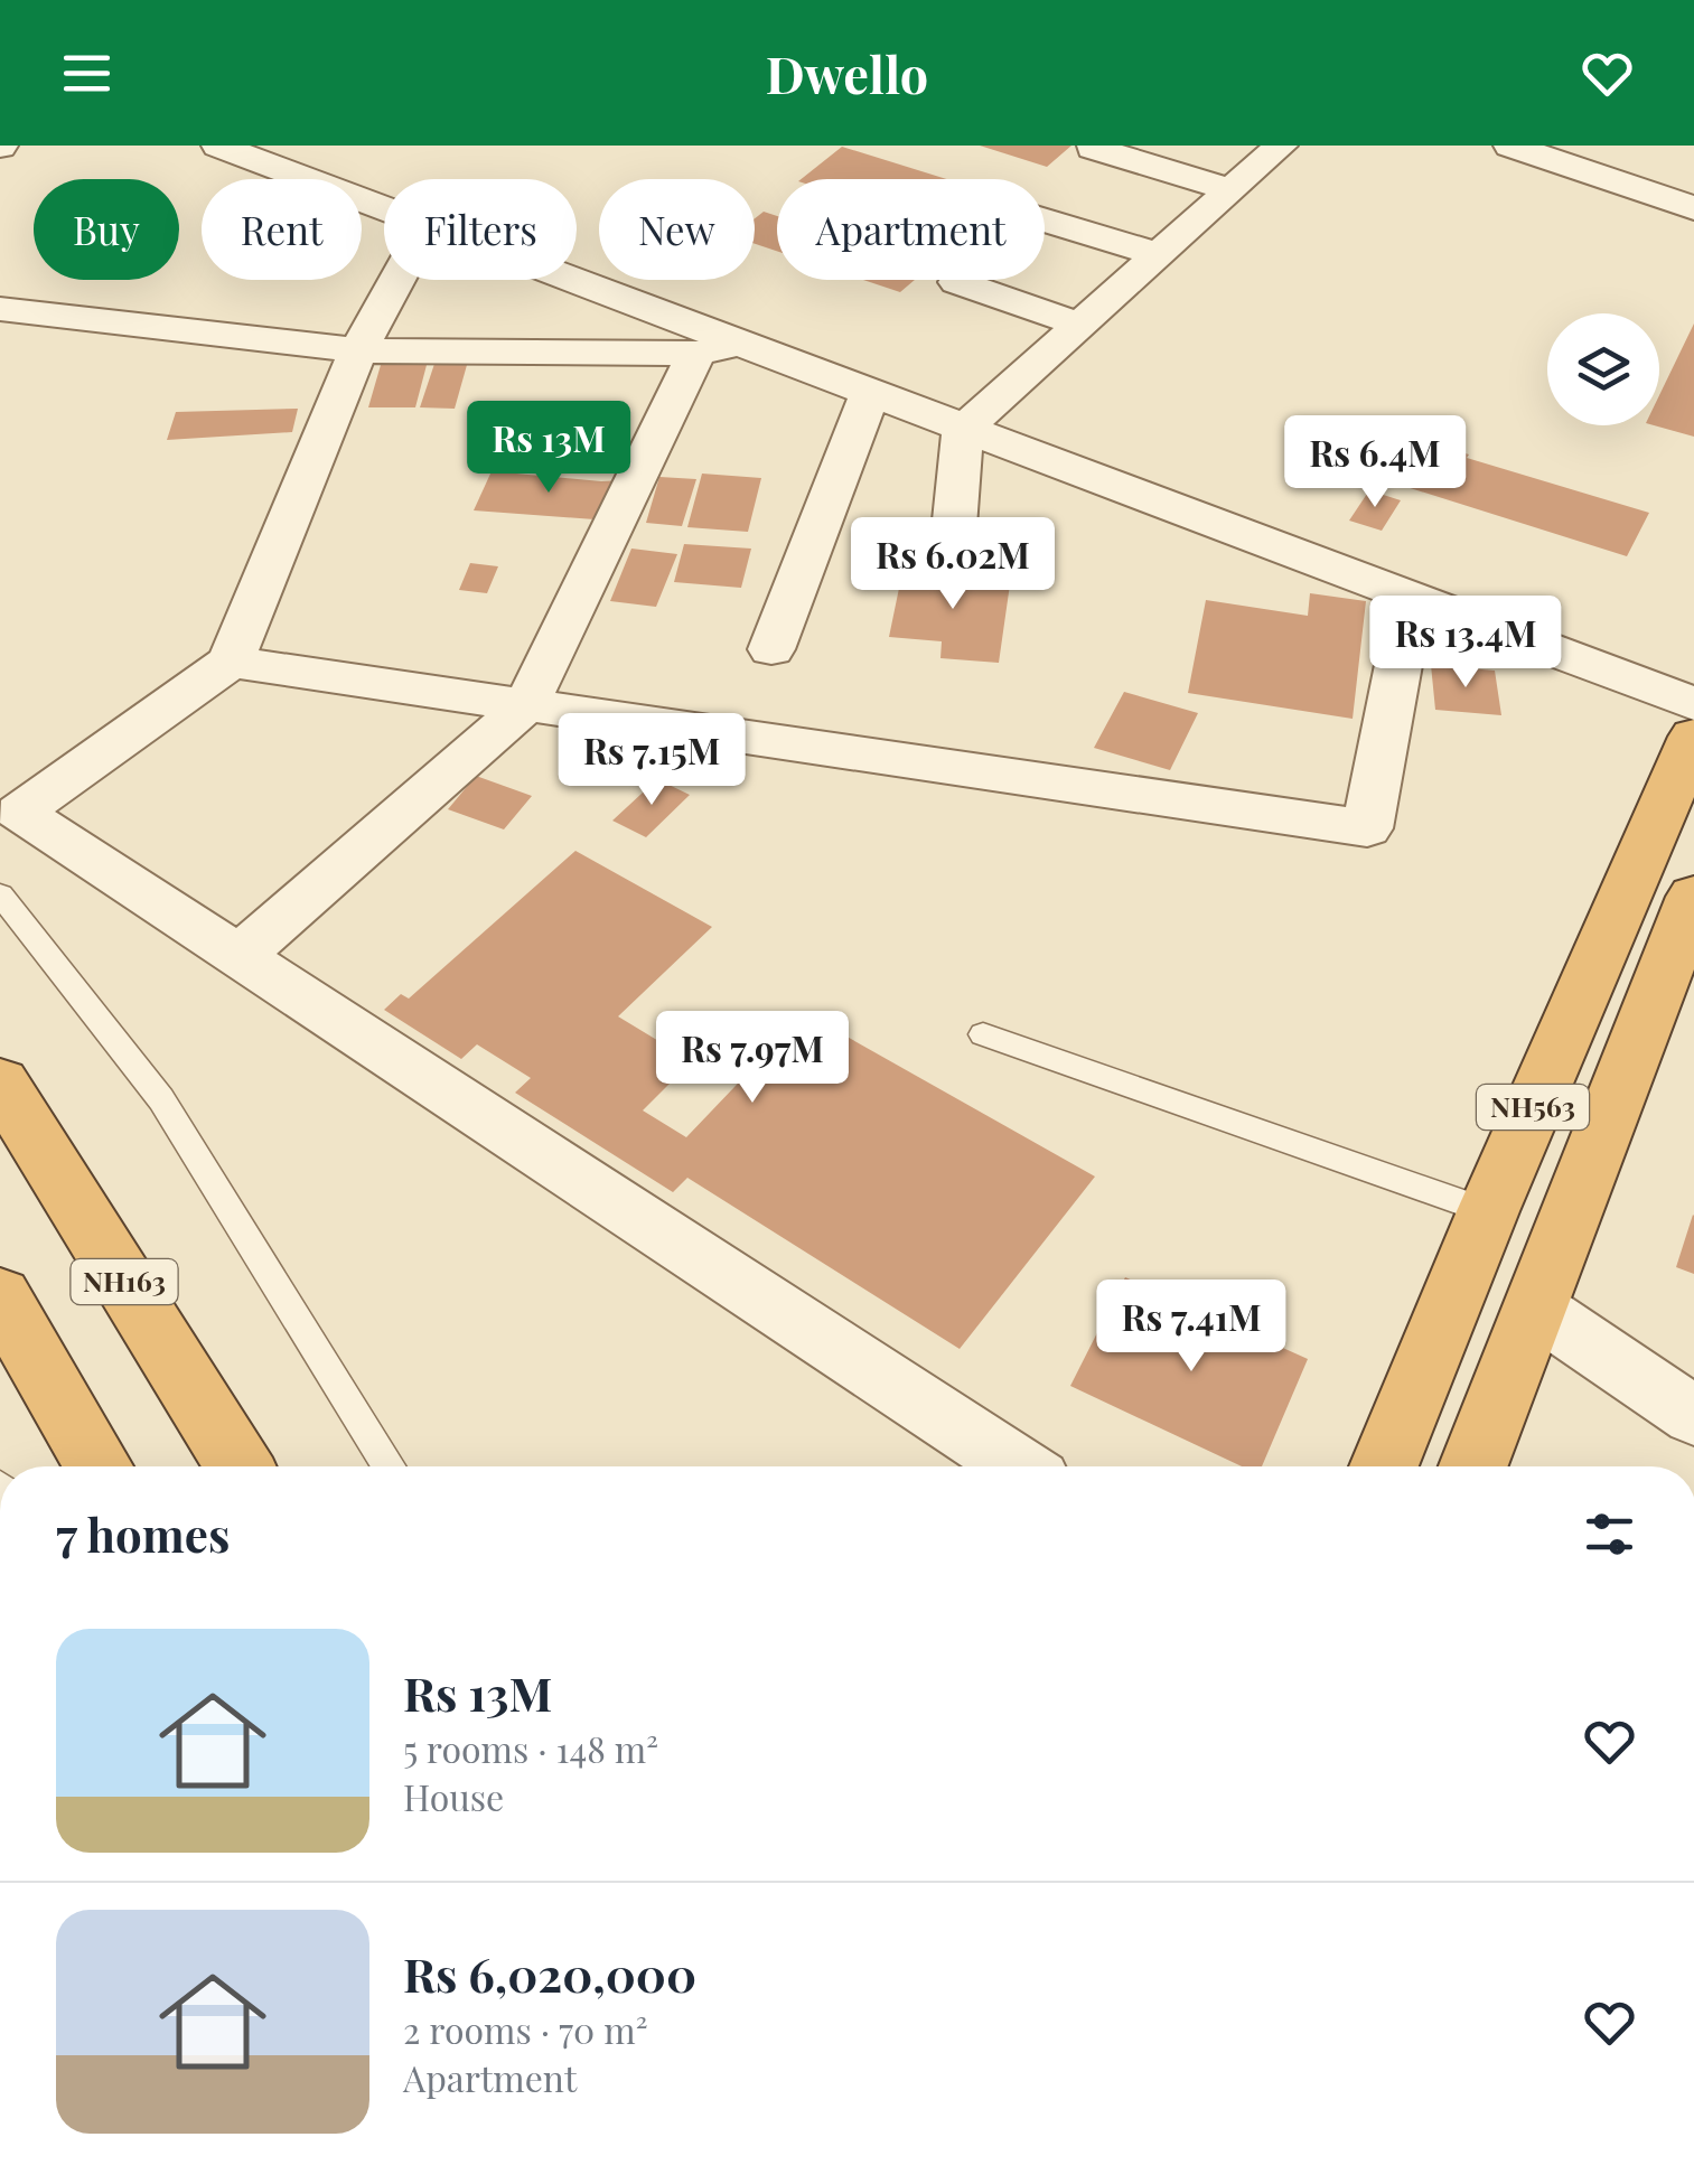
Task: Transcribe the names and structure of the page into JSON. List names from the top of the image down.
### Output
{
  "streets": {
    "highway": ["NH563", "NH163"]
  },
  "page": {
    "header": "Dwello",
    "chip": [
      "Buy",
      "Rent",
      "Filters",
      "New",
      "Apartment"
    ],
    "price": [
      "Rs 13M",
      "Rs 6.4M",
      "Rs 6.02M",
      "Rs 13.4M",
      "Rs 7.15M",
      "Rs 7.97M",
      "Rs 7.41M"
    ],
    "heading": "7 homes",
    "list": [
      {
        "name": "Rs 13M",
        "note": "5 rooms · 148 m² · House"
      },
      {
        "name": "Rs 6,020,000",
        "note": "2 rooms · 70 m² · Apartment"
      }
    ]
  }
}
